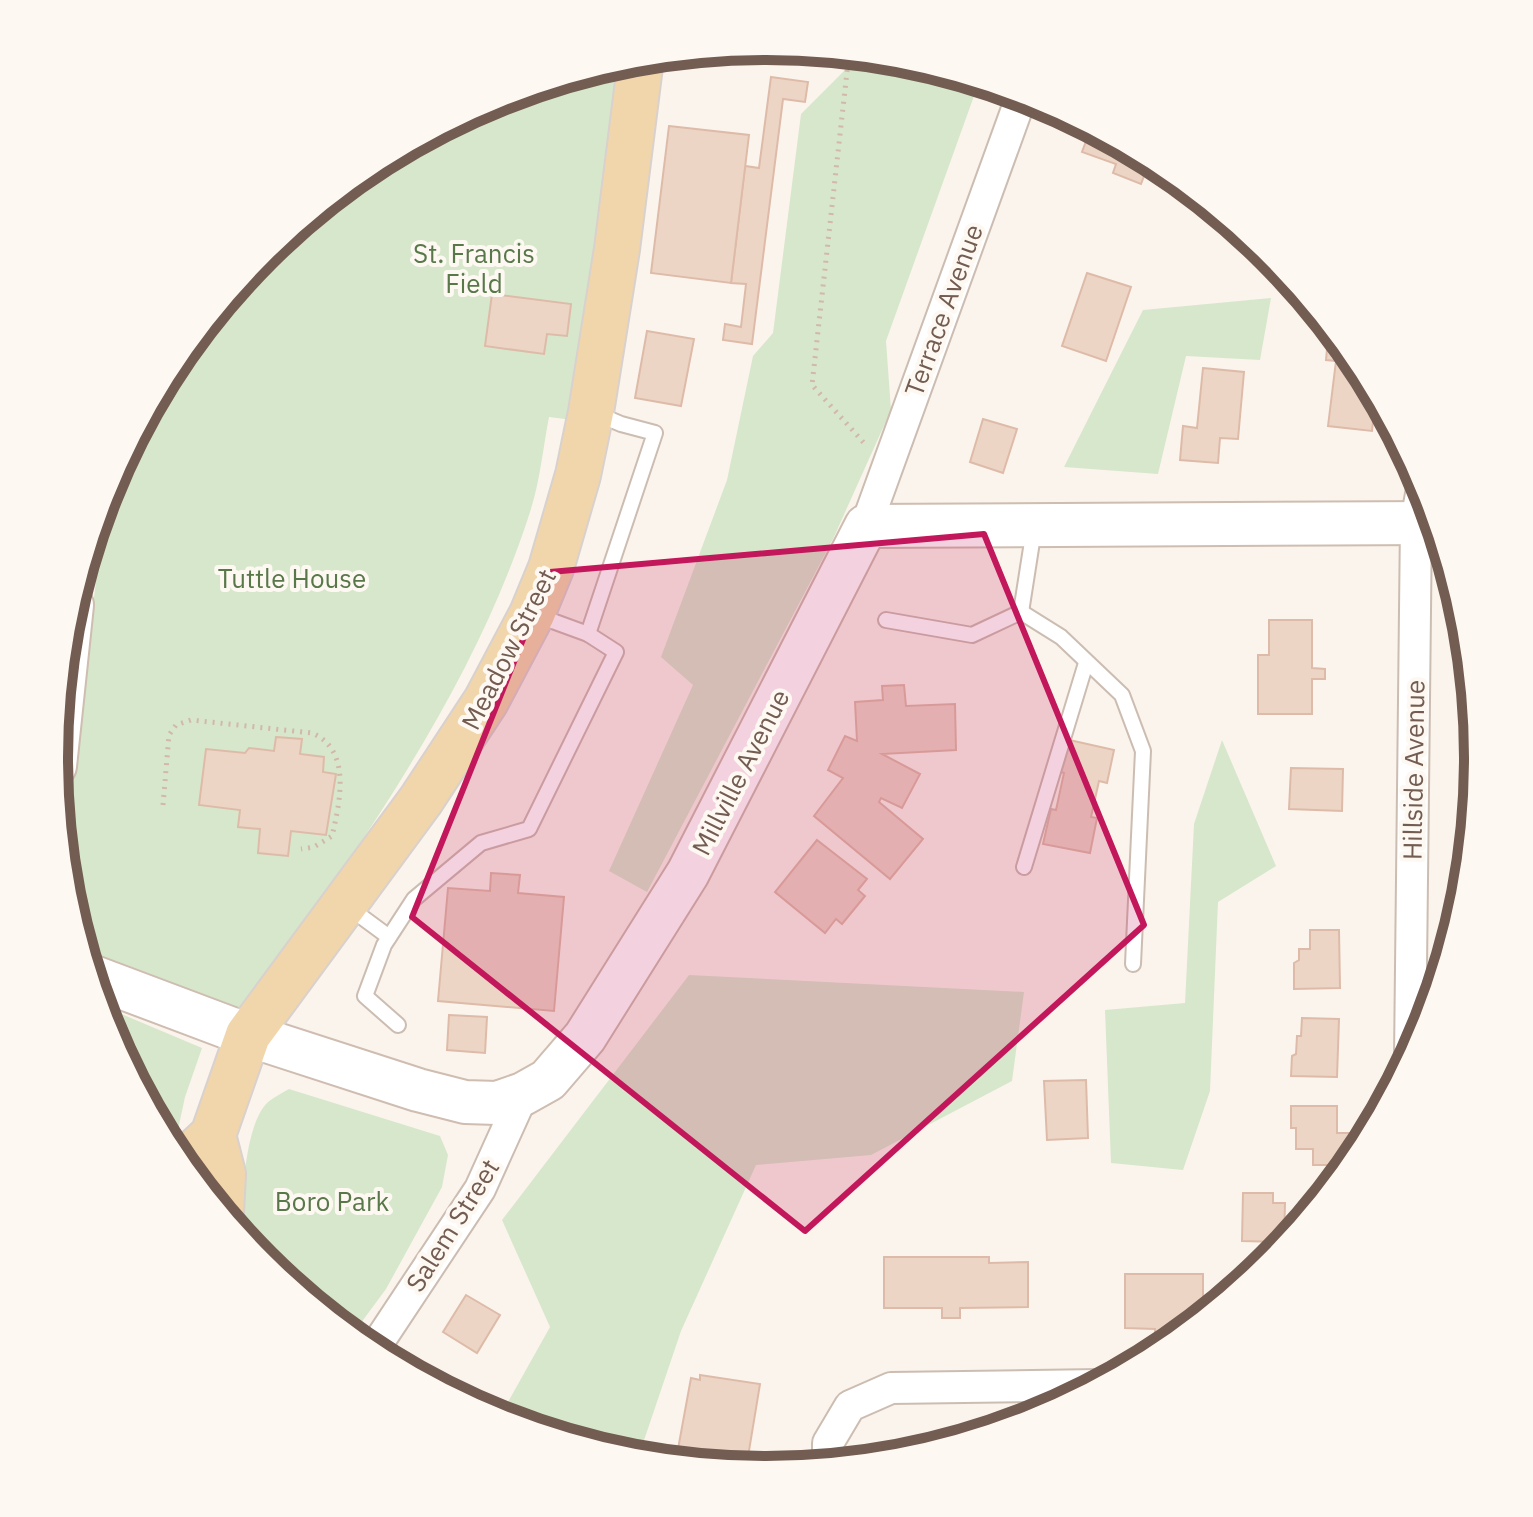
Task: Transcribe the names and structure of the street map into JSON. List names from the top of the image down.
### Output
{
  "streets": {
    "main road": ["Meadow Street"],
    "street": [
      "Terrace Avenue",
      "Hillside Avenue",
      "Millville Avenue",
      "Salem Street"
    ]
  },
  "crossings": [
    ["Terrace Avenue", "Millville Avenue"],
    ["Meadow Street", "Millville Avenue"],
    ["Millville Avenue", "Salem Street"]
  ],
  "parks": ["St. Francis Field", "Tuttle House", "Boro Park"]
}
